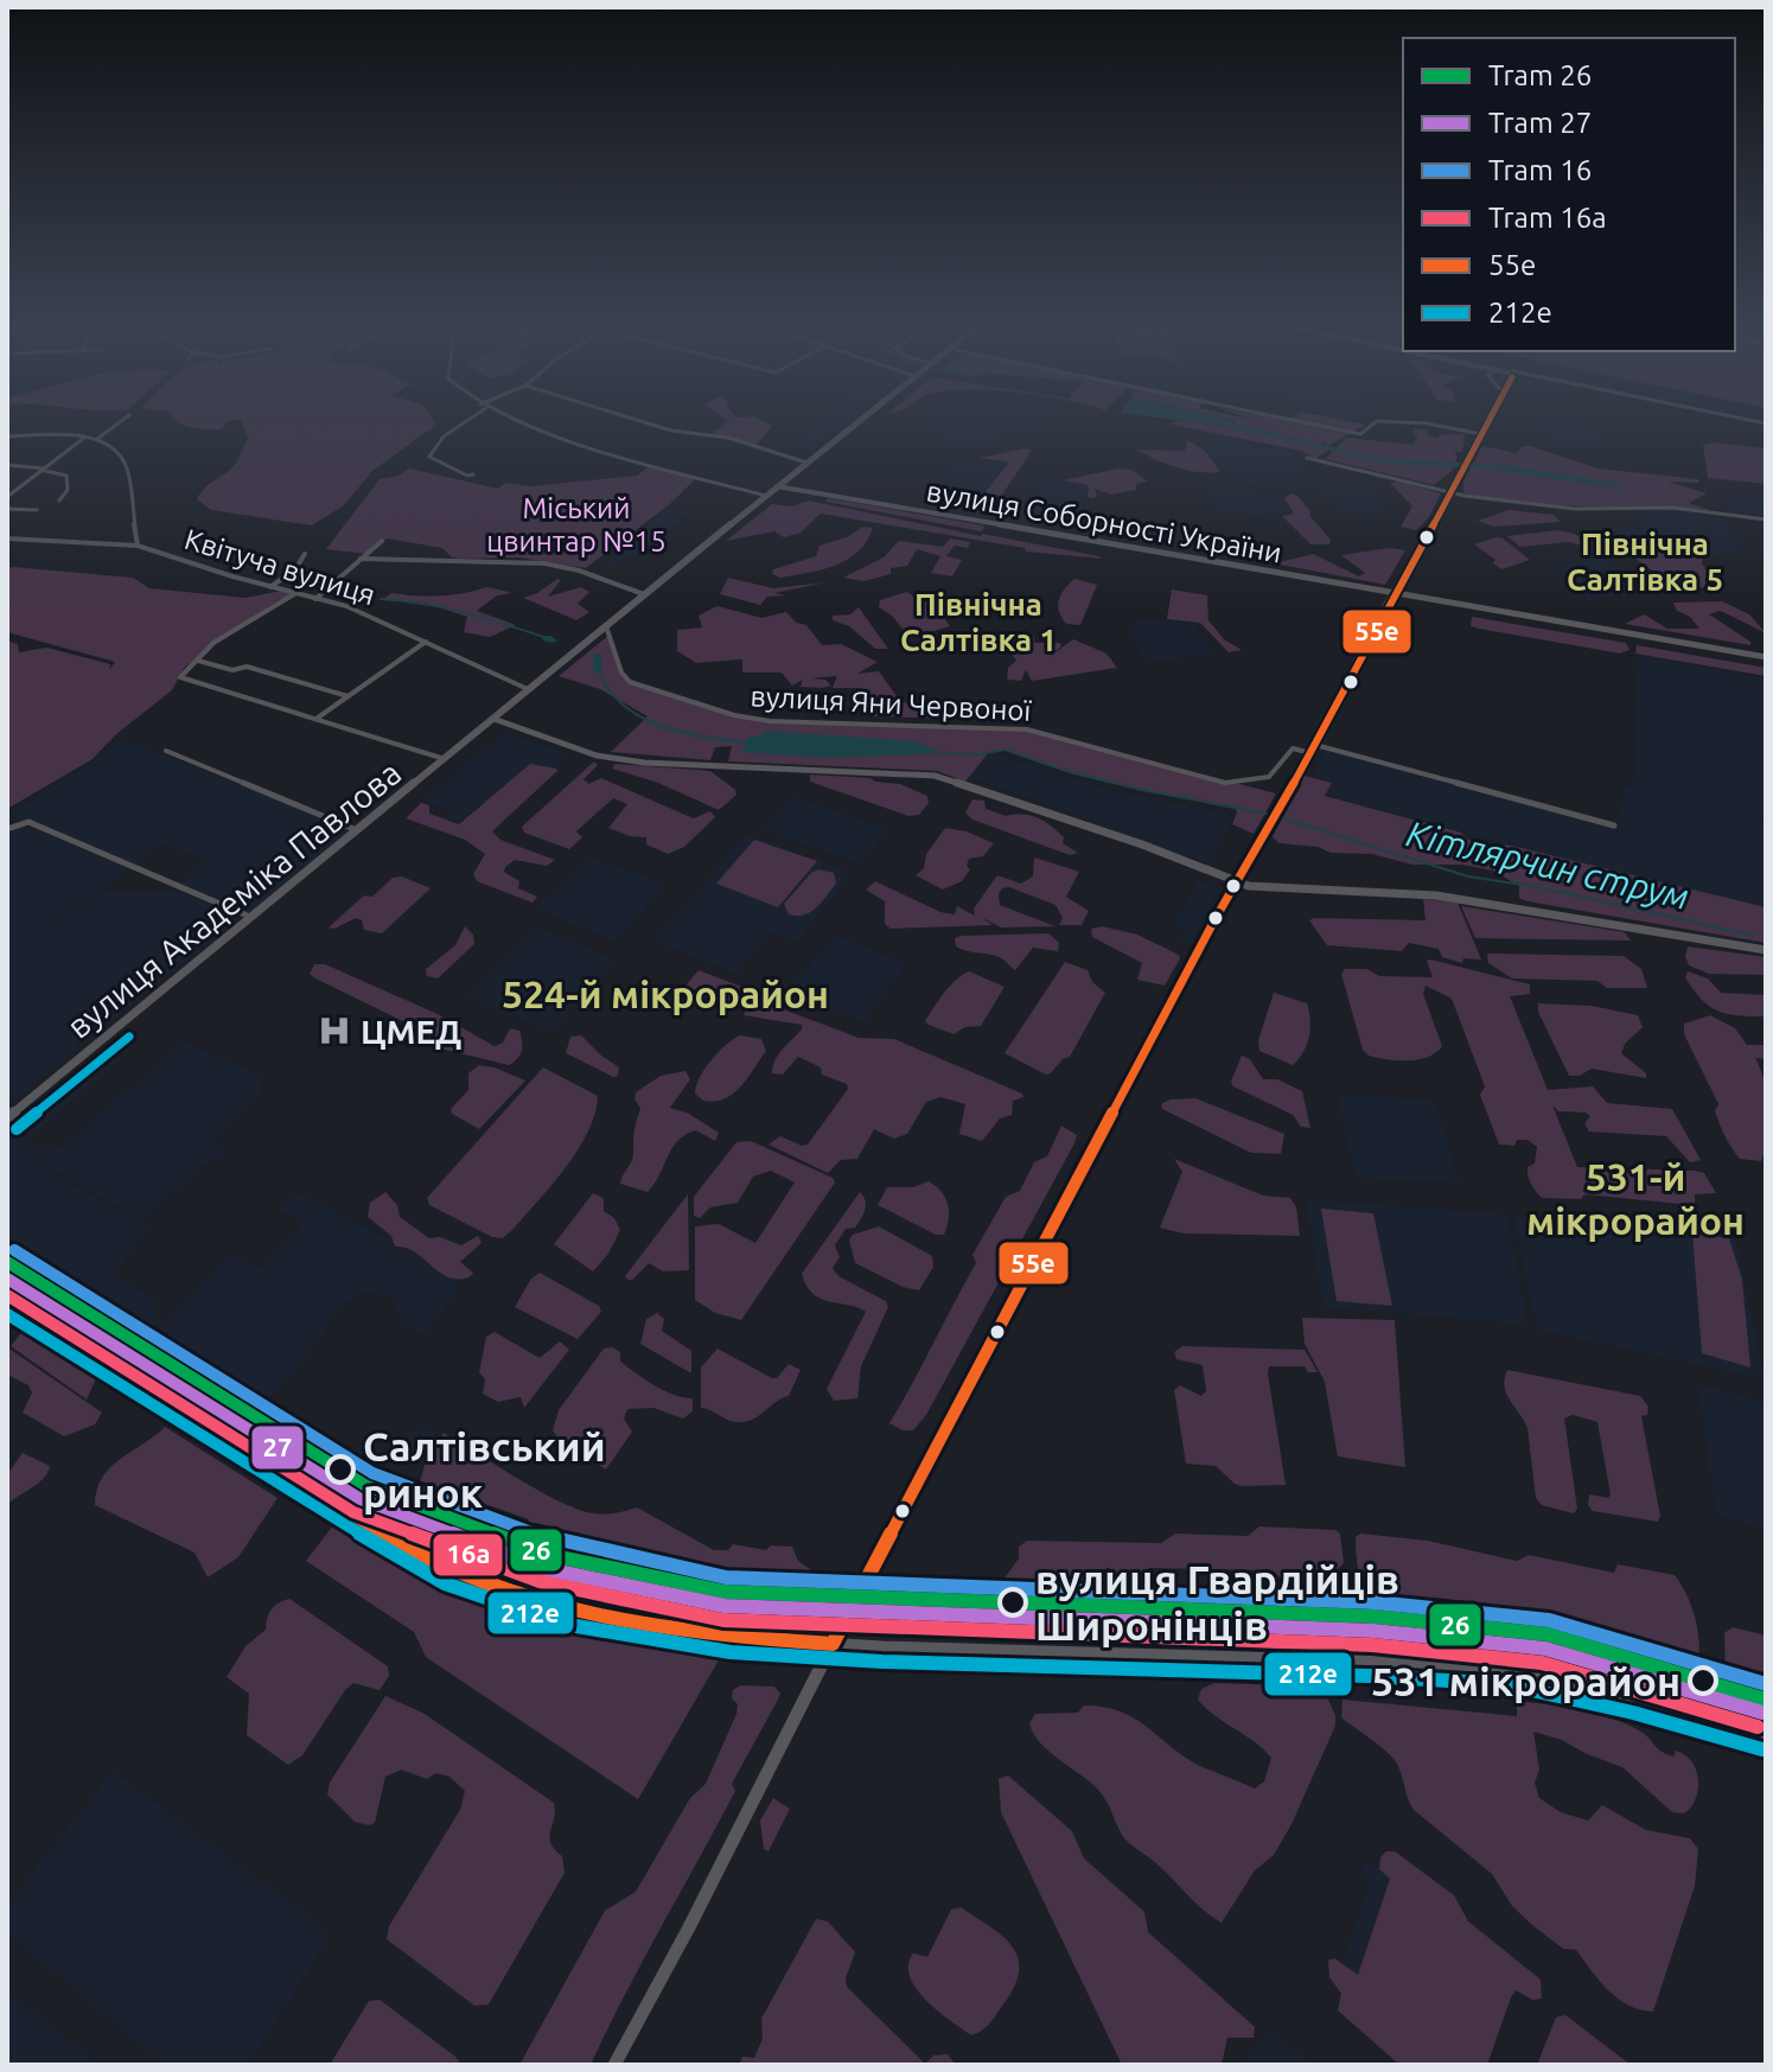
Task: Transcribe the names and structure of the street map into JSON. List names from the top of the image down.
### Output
{
  "streets": {
    "main road": ["вулиця Соборності України", "вулиця Академіка Павлова"],
    "street": ["Квітуча вулиця", "вулиця Яни Червоної"]
  },
  "crossings": [
    ["вулиця Соборності України", "вулиця Академіка Павлова"],
    ["Квітуча вулиця", "вулиця Академіка Павлова"],
    ["вулиця Яни Червоної", "вулиця Академіка Павлова"]
  ],
  "districts": [
    "Північна Салтівка 5",
    "Північна Салтівка 1",
    "524-й мікрорайон",
    "531-й мікрорайон"
  ],
  "water": ["Кітлярчин струм"],
  "parks": ["Міський цвинтар №15"],
  "places": {
    "hospital": ["ЦМЕД"],
    "other": ["Салтівський ринок", "вулиця Гвардійців Широнінців", "531 мікрорайон"]
  },
  "lines": [
    "transit line 55е",
    "transit line 212е",
    "tram line 16",
    "tram line 26",
    "tram line 27",
    "tram line 16a"
  ],
  "legend": [
    "Tram 26",
    "Tram 27",
    "Tram 16",
    "Tram 16a",
    "55е",
    "212е"
  ]
}
